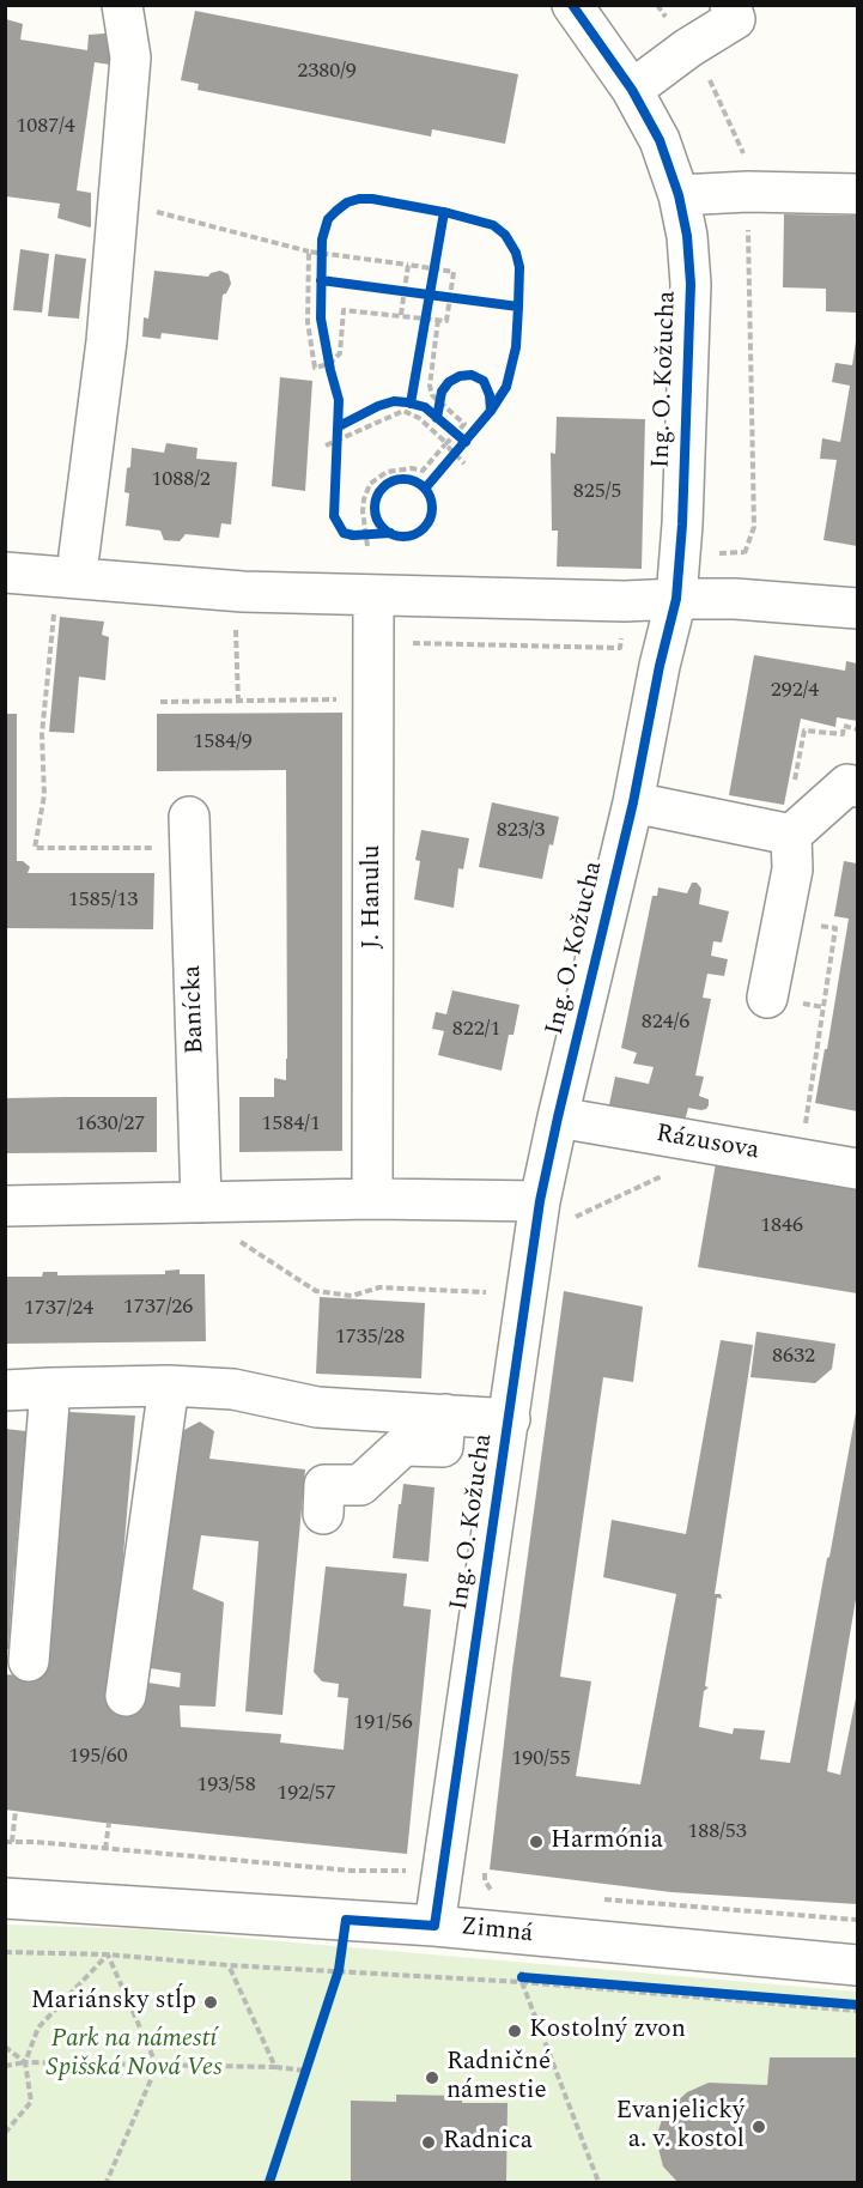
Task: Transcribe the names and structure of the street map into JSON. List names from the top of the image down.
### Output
{
  "streets": {
    "street": [
      "Ing. O. Kožucha",
      "J. Hanulu",
      "Banícka",
      "Rázusova",
      "Zimná"
    ]
  },
  "crossings": [
    ["Ing. O. Kožucha", "Rázusova"],
    ["Ing. O. Kožucha", "Zimná"]
  ],
  "parks": ["Park na námestí Spišská Nová Ves"],
  "places": [
    "Harmónia",
    "Mariánsky stĺp",
    "Kostolný zvon",
    "Radničné námestie",
    "Evanjelický a. v. kostol",
    "Radnica"
  ],
  "house_numbers": [
    "2380/9",
    "1087/4",
    "1088/2",
    "825/5",
    "292/4",
    "1584/9",
    "823/3",
    "1585/13",
    "824/6",
    "822/1",
    "1630/27",
    "1584/1",
    "1846",
    "1737/26",
    "1737/24",
    "1735/28",
    "8632",
    "191/56",
    "195/60",
    "190/55",
    "193/58",
    "192/57",
    "188/53"
  ]
}
